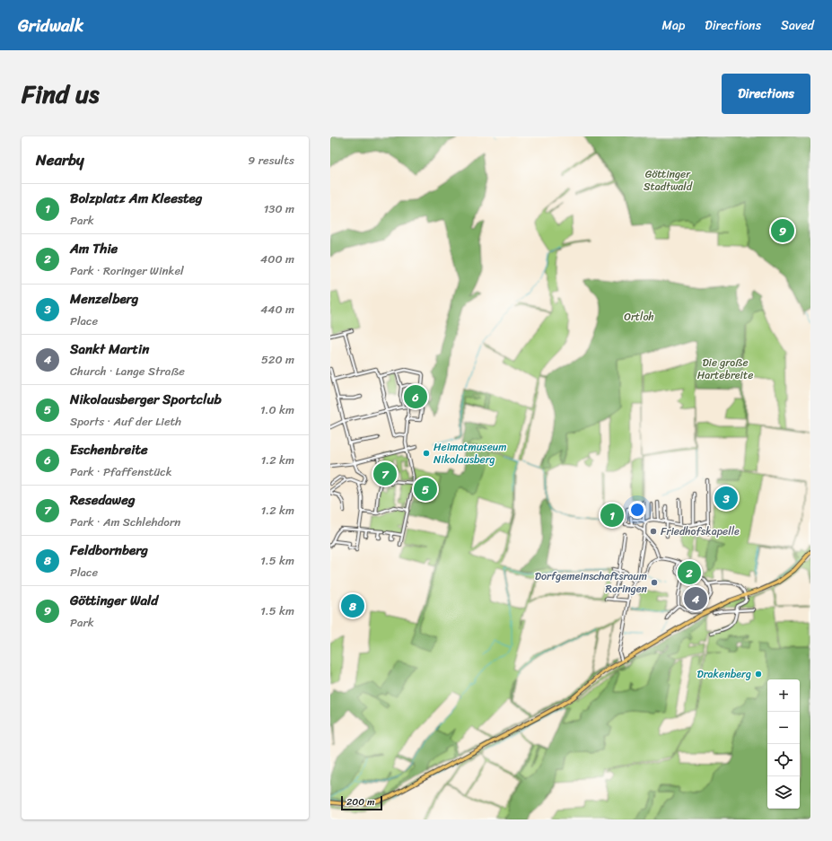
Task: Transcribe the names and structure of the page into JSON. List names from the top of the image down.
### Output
{
  "parks": ["Göttinger Stadtwald", "Ortloh", "Die große Hartebreite"],
  "places": [
    "Heimatmuseum Nikolausberg",
    "Friedhofskapelle",
    "Dorfgemeinschaftsraum Roringen",
    "Drakenberg"
  ],
  "scale_bar": "200 m",
  "page": {
    "header": "Gridwalk",
    "nav": ["Map", "Directions", "Saved"],
    "title": "Find us",
    "buttons": "Directions",
    "heading": ["Nearby", "9 results"],
    "list": [
      {
        "mark": "1",
        "name": "Bolzplatz Am Kleesteg",
        "note": "Park",
        "value": "130 m"
      },
      {
        "mark": "2",
        "name": "Am Thie",
        "note": "Park · Roringer Winkel",
        "value": "400 m"
      },
      {
        "mark": "3",
        "name": "Menzelberg",
        "note": "Place",
        "value": "440 m"
      },
      {
        "mark": "4",
        "name": "Sankt Martin",
        "note": "Church · Lange Straße",
        "value": "520 m"
      },
      {
        "mark": "5",
        "name": "Nikolausberger Sportclub",
        "note": "Sports · Auf der Lieth",
        "value": "1.0 km"
      },
      {
        "mark": "6",
        "name": "Eschenbreite",
        "note": "Park · Pfaffenstück",
        "value": "1.2 km"
      },
      {
        "mark": "7",
        "name": "Resedaweg",
        "note": "Park · Am Schlehdorn",
        "value": "1.2 km"
      },
      {
        "mark": "8",
        "name": "Feldbornberg",
        "note": "Place",
        "value": "1.5 km"
      },
      {
        "mark": "9",
        "name": "Göttinger Wald",
        "note": "Park",
        "value": "1.5 km"
      }
    ],
    "pins": [
      "9",
      "6",
      "7",
      "5",
      "3",
      "1",
      "2",
      "4",
      "8"
    ],
    "map_buttons": ["+", "−"],
    "scale": "200 m"
  }
}
